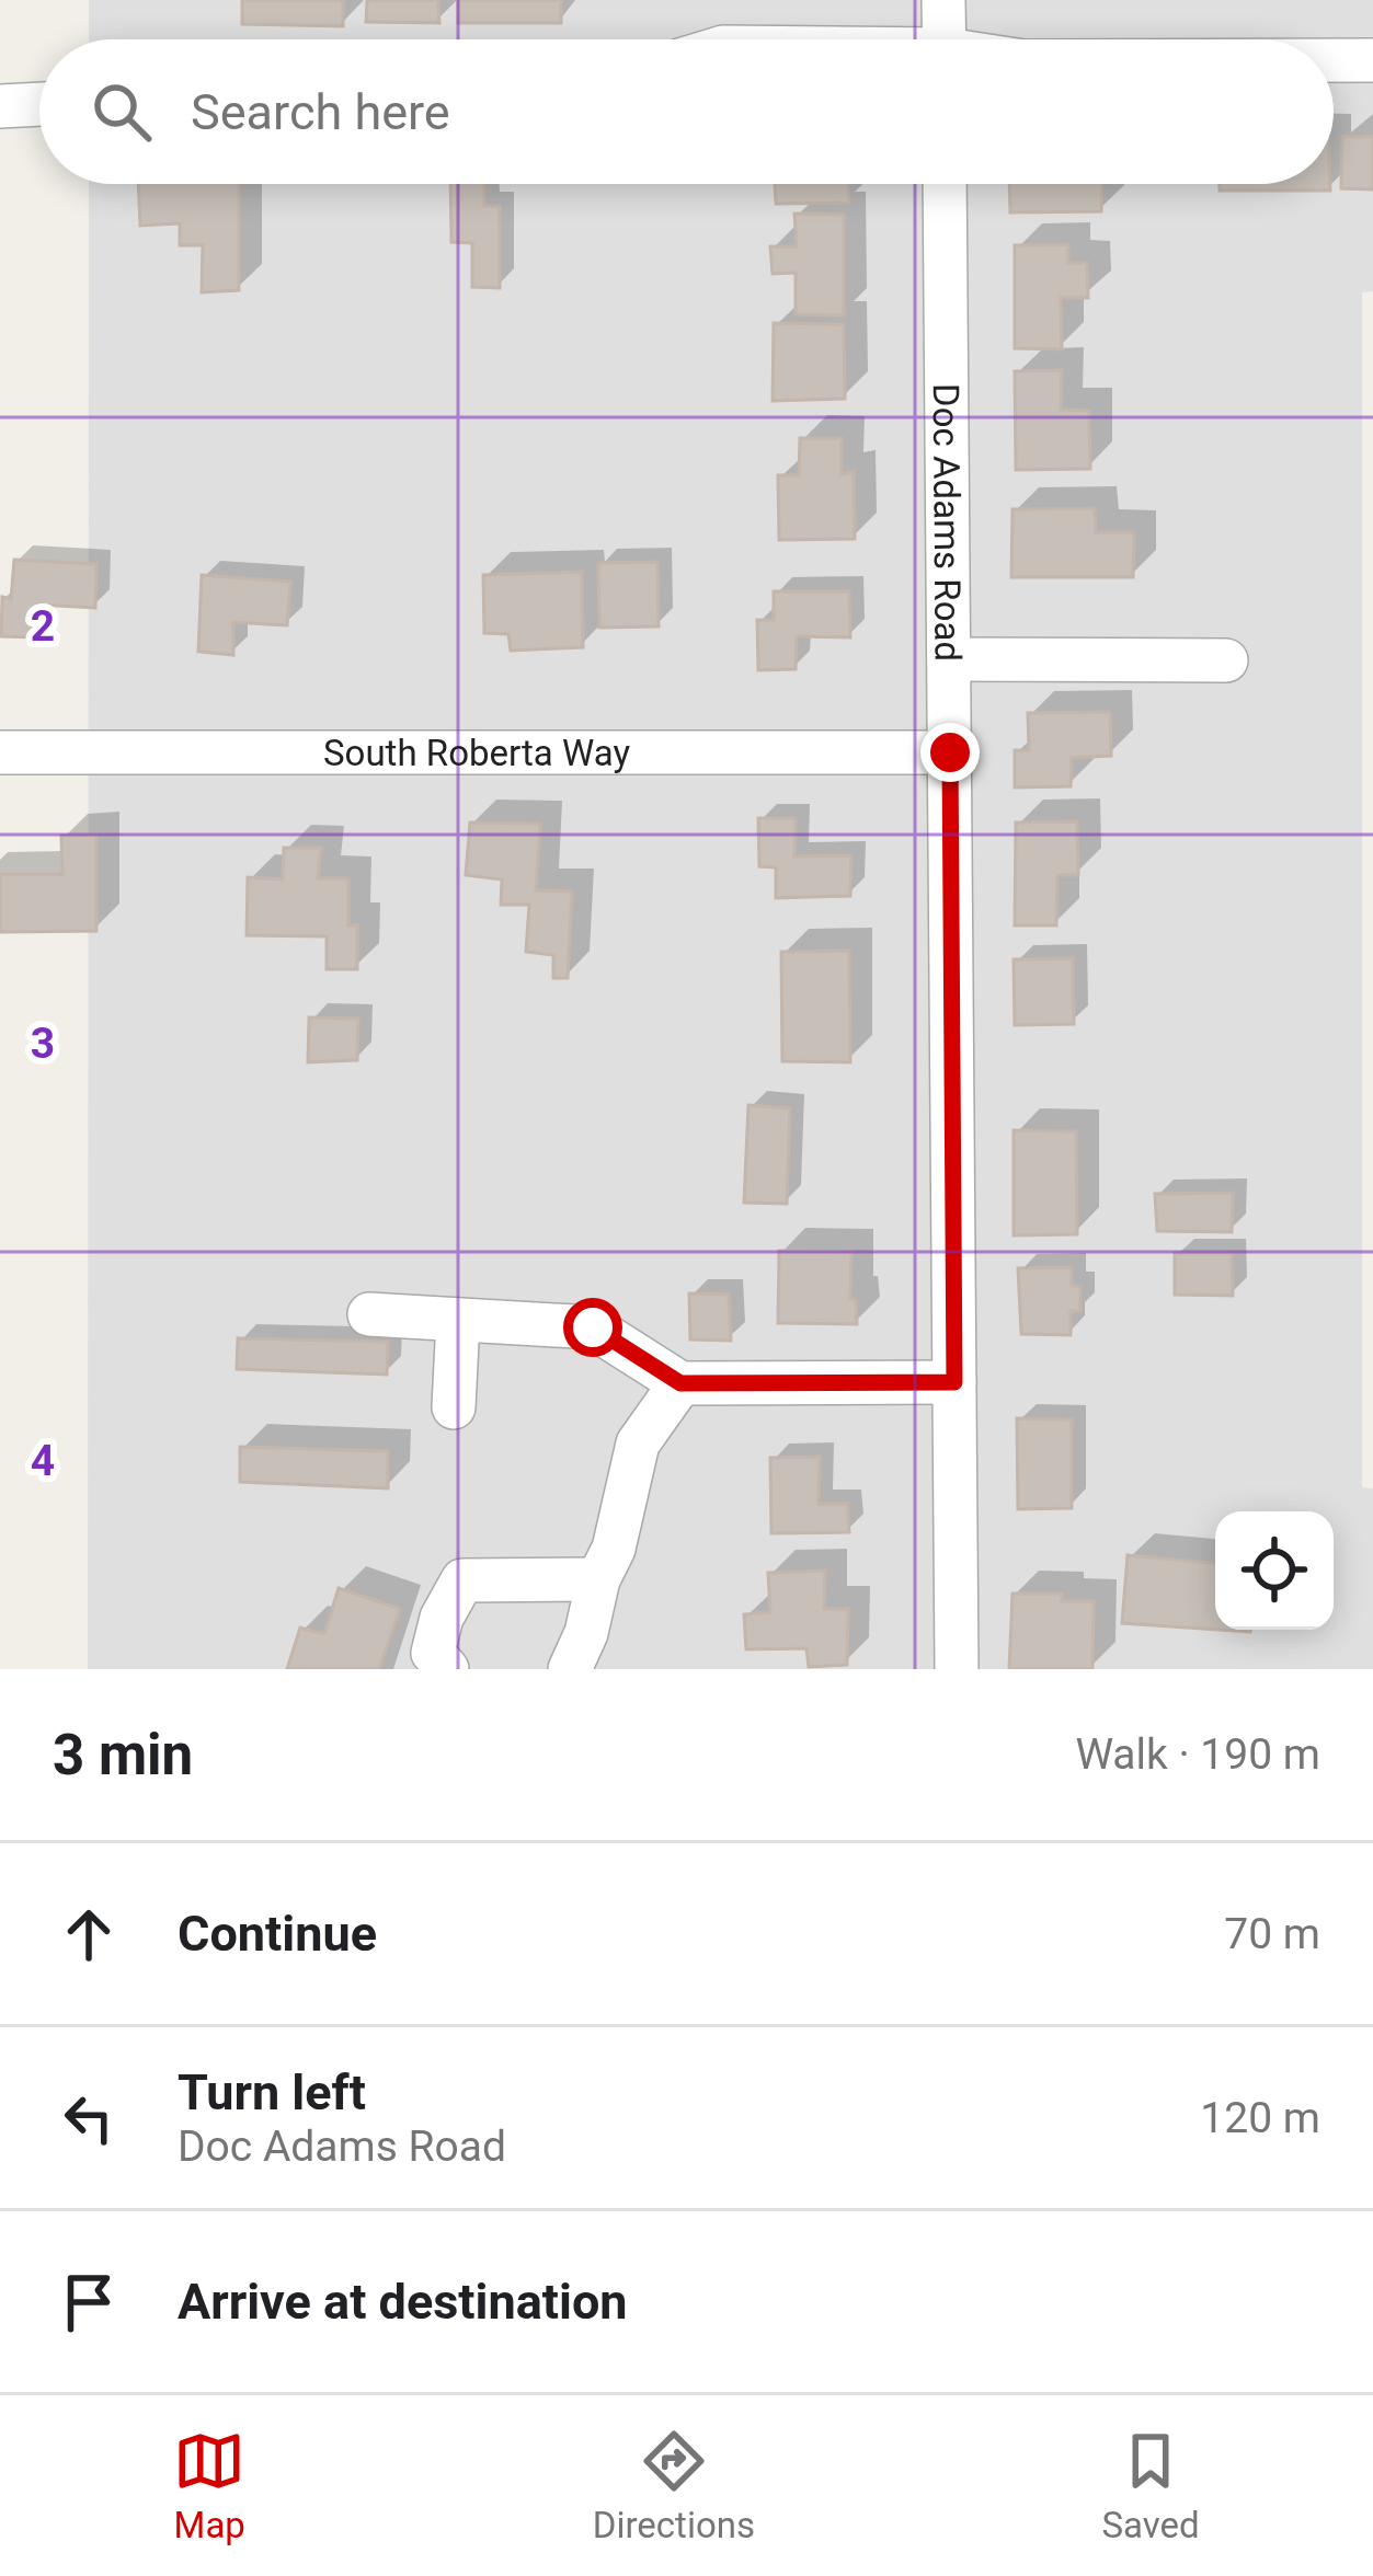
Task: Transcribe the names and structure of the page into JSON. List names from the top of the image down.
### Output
{
  "streets": {
    "street": ["Doc Adams Road", "South Roberta Way"]
  },
  "crossings": [
    ["Doc Adams Road", "South Roberta Way"]
  ],
  "page": {
    "search": "Search here",
    "heading": ["3 min", "Walk · 190 m"],
    "list": [
      ["Continue", "70 m"],
      ["Turn left", "Doc Adams Road", "120 m"],
      "Arrive at destination"
    ],
    "nav": ["Map", "Directions", "Saved"]
  },
  "grid": {
    "rows": ["2", "3", "4"]
  }
}
